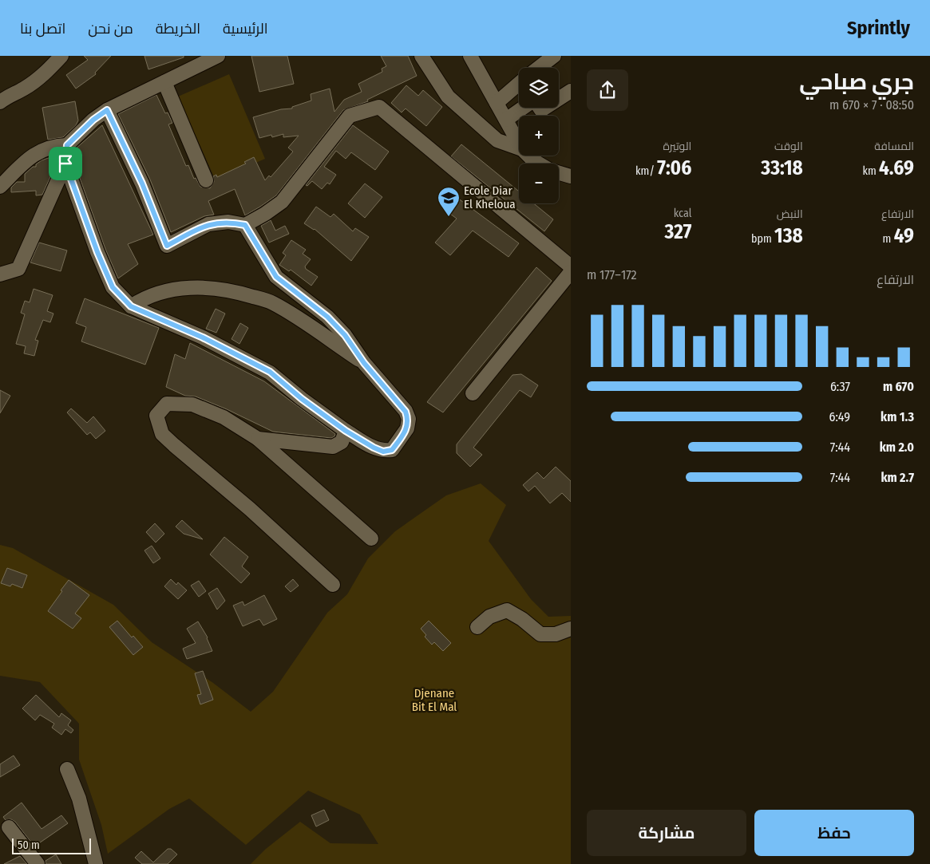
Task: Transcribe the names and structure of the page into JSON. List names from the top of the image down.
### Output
{
  "parks": ["Djenane Bit El Mal"],
  "places": {
    "school or university": ["Ecole Diar El Kheloua"]
  },
  "scale_bar": "50 m",
  "page": {
    "header": "Sprintly",
    "nav": [
      "الرئيسية",
      "الخريطة",
      "من نحن",
      "اتصل بنا"
    ],
    "heading": ["جري صباحي", "08:50 · 7 × 670 m"],
    "map_buttons": ["+", "−"],
    "stats": [
      ["المسافة", "4.69 km"],
      ["الوقت", "33:18"],
      ["الوتيرة", "7:06 /km"],
      ["الارتفاع", "49 m"],
      ["النبض", "138 bpm"],
      ["kcal", "327"]
    ],
    "chart": ["الارتفاع", "172–177 m"],
    "list": [
      {
        "name": "670 m",
        "note": "6:37"
      },
      {
        "name": "1.3 km",
        "note": "6:49"
      },
      {
        "name": "2.0 km",
        "note": "7:44"
      },
      {
        "name": "2.7 km",
        "note": "7:44"
      }
    ],
    "buttons": ["حفظ", "مشاركة"],
    "scale": "50 m"
  }
}
